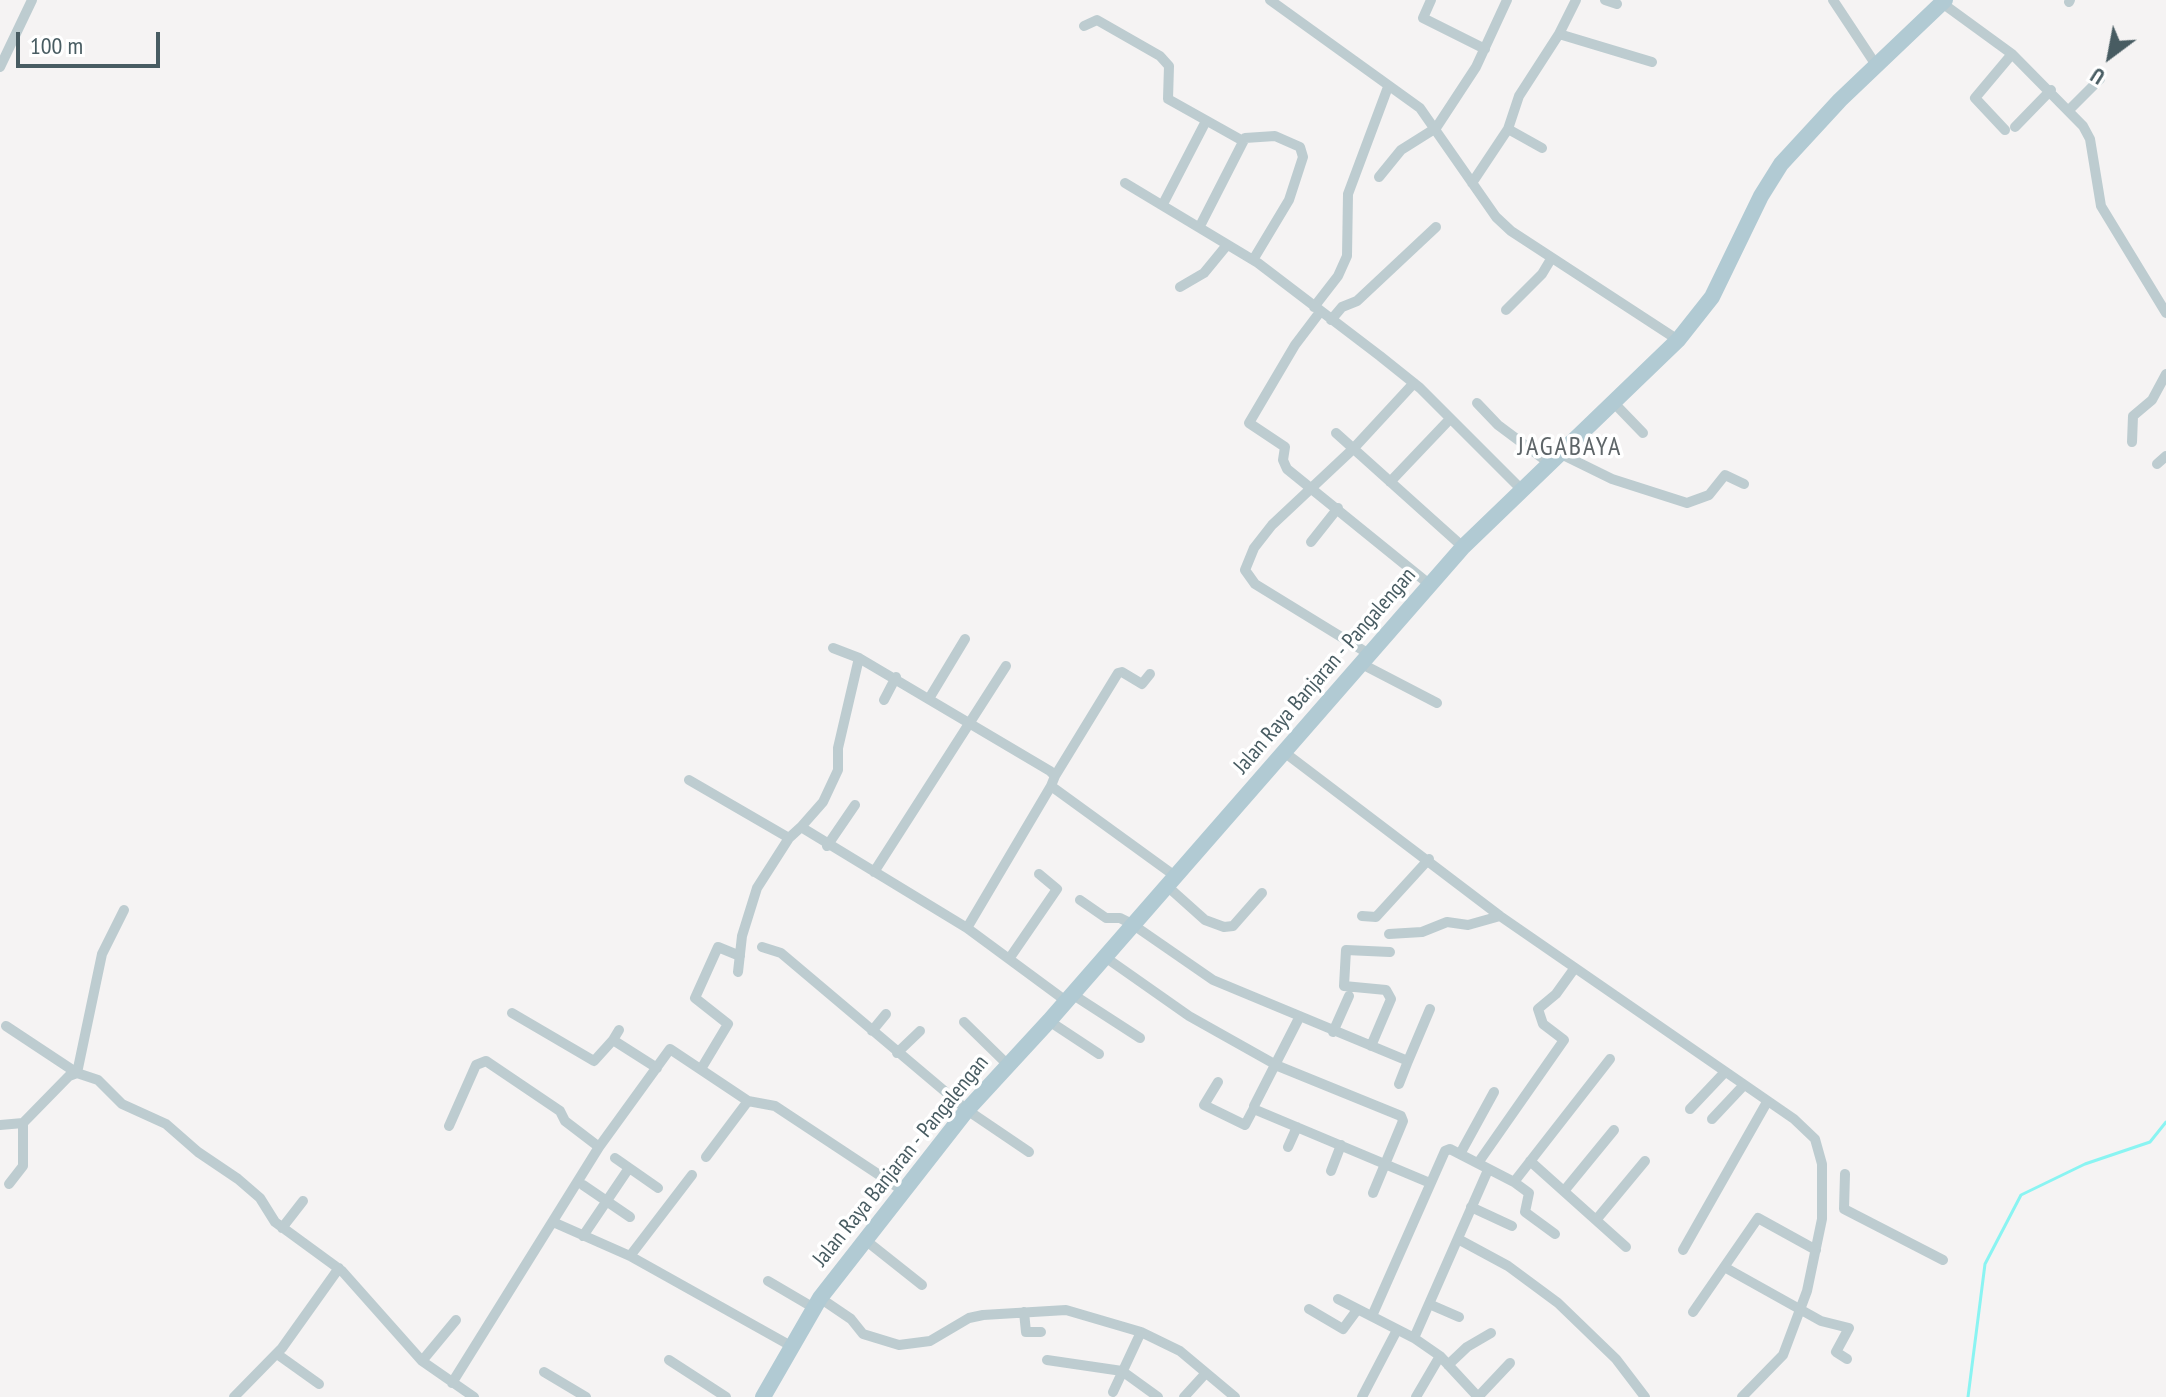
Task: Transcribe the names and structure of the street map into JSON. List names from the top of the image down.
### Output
{
  "streets": {
    "main road": ["Jalan Raya Banjaran - Pangalengan"]
  },
  "districts": ["JAGABAYA"],
  "scale_bar": "100 m",
  "north": "bottom left"
}
